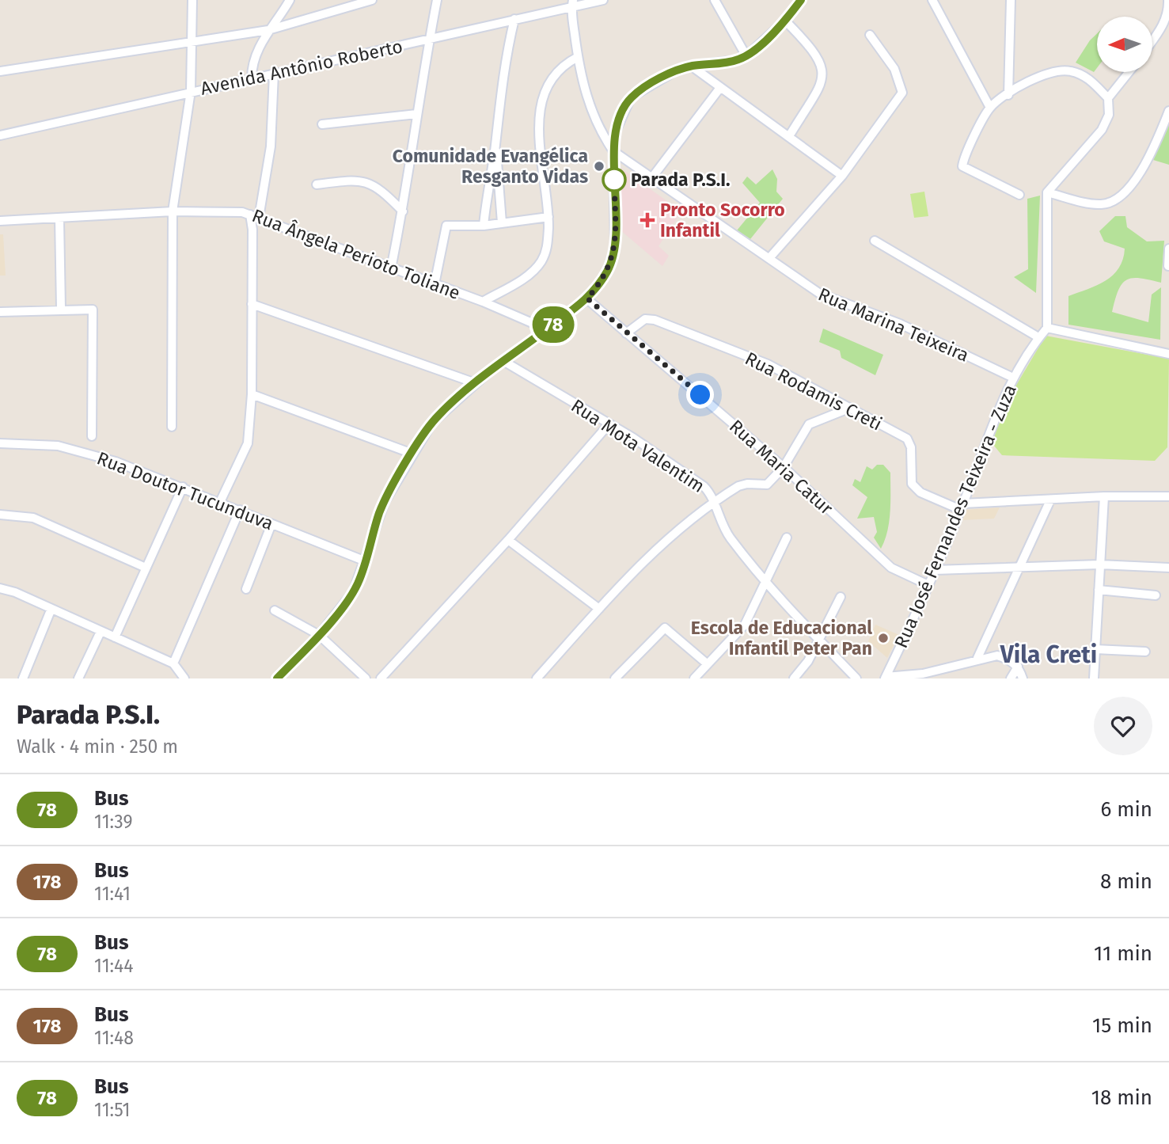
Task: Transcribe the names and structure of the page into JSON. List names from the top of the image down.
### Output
{
  "streets": {
    "street": [
      "Avenida Antônio Roberto",
      "Rua Ângela Perioto Toliane",
      "Rua Marina Teixeira",
      "Rua Rodamis Creti",
      "Rua Mota Valentim",
      "Rua Maria Catur",
      "Rua Doutor Tucunduva",
      "Rua José Fernandes Teixeira - Zuza"
    ]
  },
  "crossings": [
    ["Rua Marina Teixeira", "Rua José Fernandes Teixeira - Zuza"],
    ["Rua Rodamis Creti", "Rua Maria Catur"],
    ["Rua Rodamis Creti", "Rua José Fernandes Teixeira - Zuza"],
    ["Rua Maria Catur", "Rua José Fernandes Teixeira - Zuza"]
  ],
  "districts": ["Vila Creti"],
  "places": {
    "other": ["Comunidade Evangélica Resganto Vidas", "Parada P.S.I.", "Escola de Educacional Infantil Peter Pan"],
    "health": ["Pronto Socorro Infantil"]
  },
  "lines": ["bus line 78"],
  "north": "left",
  "page": {
    "on_map": "78",
    "heading": ["Parada P.S.I.", "Walk · 4 min · 250 m"],
    "list": [
      {
        "mark": "78",
        "name": "Bus",
        "note": "11:39",
        "value": "6 min"
      },
      {
        "mark": "178",
        "name": "Bus",
        "note": "11:41",
        "value": "8 min"
      },
      {
        "mark": "78",
        "name": "Bus",
        "note": "11:44",
        "value": "11 min"
      },
      {
        "mark": "178",
        "name": "Bus",
        "note": "11:48",
        "value": "15 min"
      },
      {
        "mark": "78",
        "name": "Bus",
        "note": "11:51",
        "value": "18 min"
      }
    ]
  }
}
